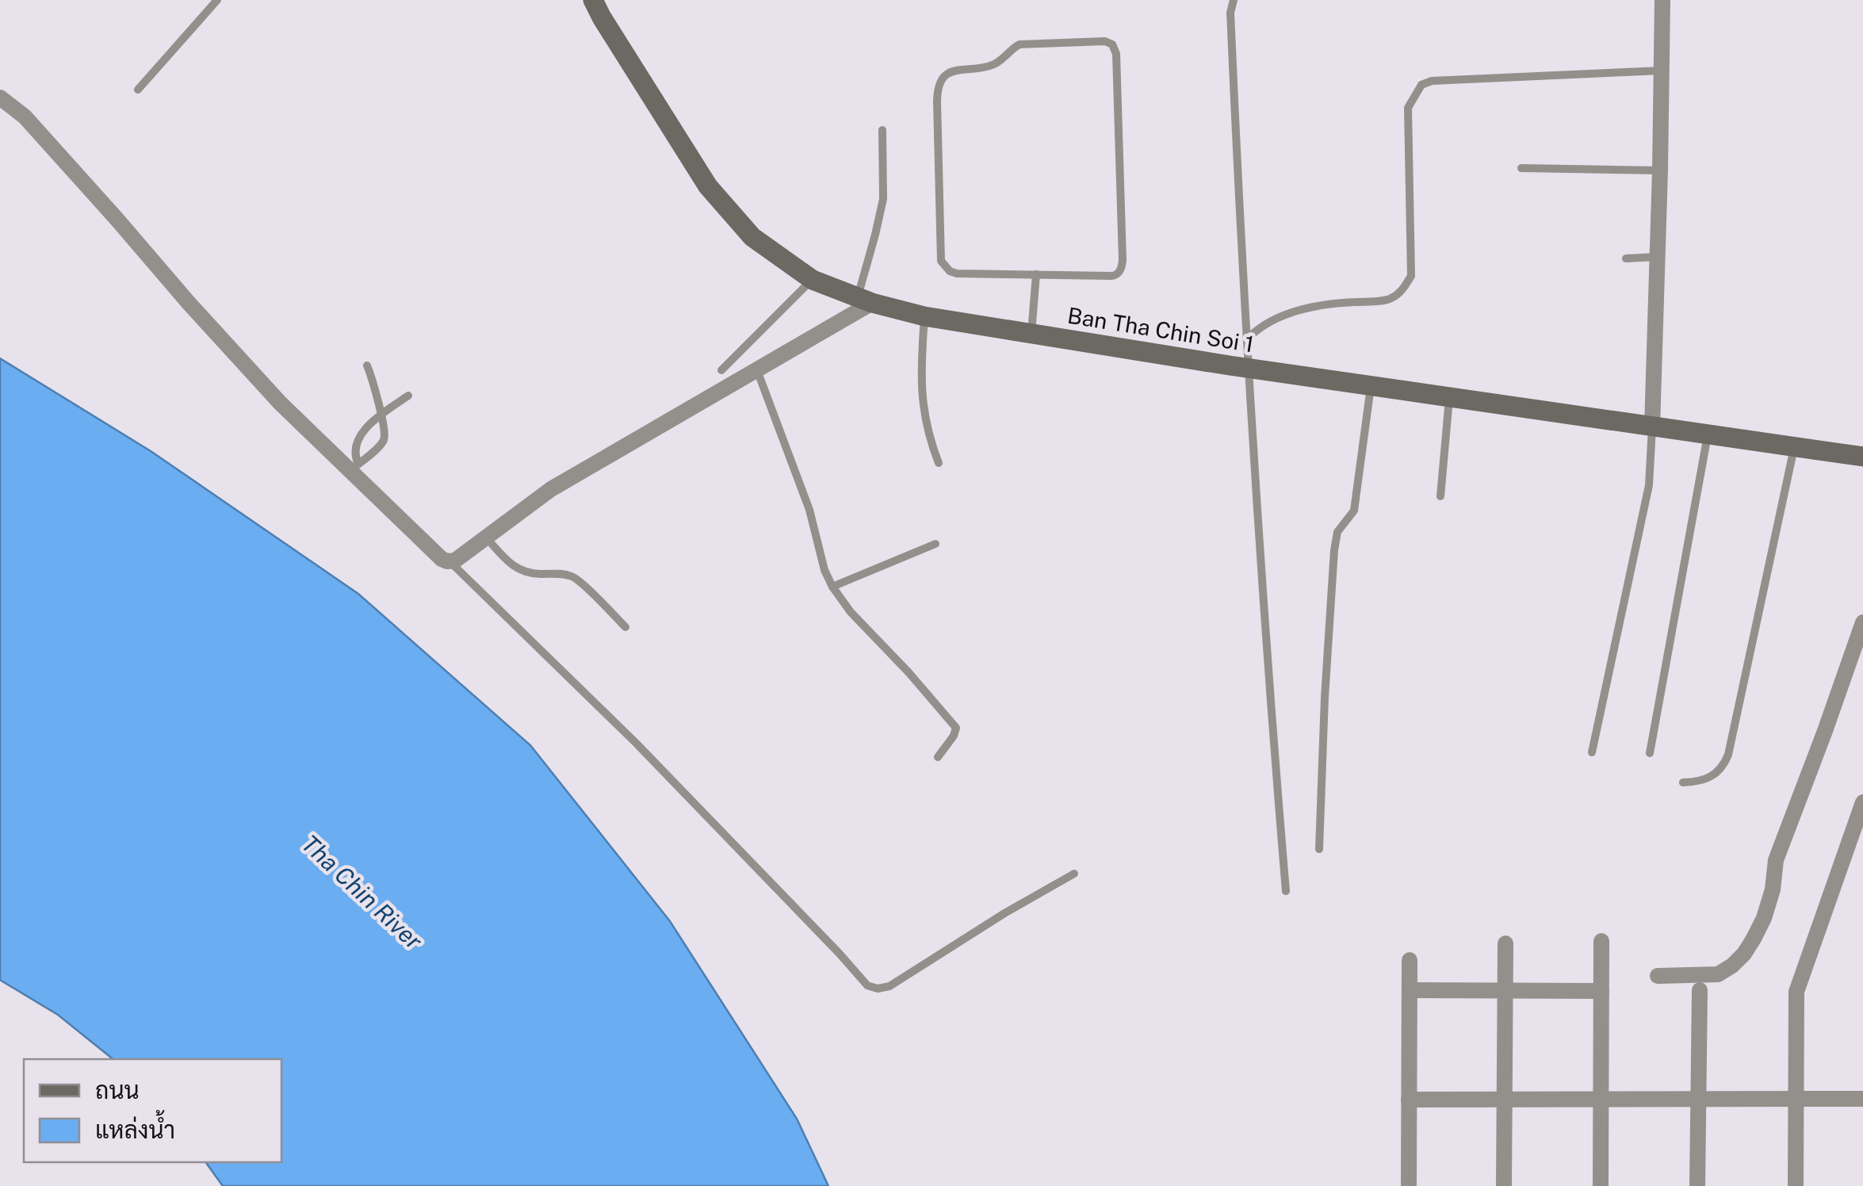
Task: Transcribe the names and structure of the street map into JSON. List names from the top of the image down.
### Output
{
  "streets": {
    "street": ["Ban Tha Chin Soi 1"]
  },
  "water": ["Tha Chin River"],
  "legend": ["ถนน", "แหล่งน้ำ"]
}
